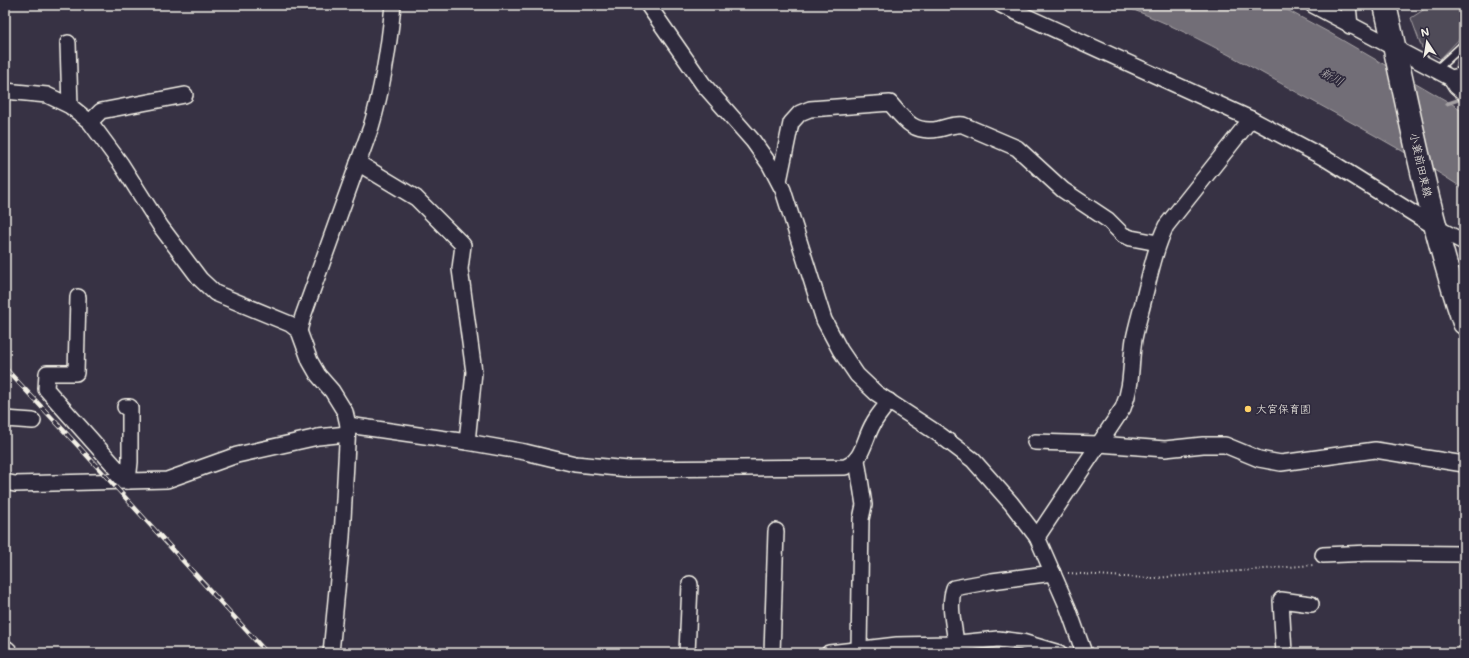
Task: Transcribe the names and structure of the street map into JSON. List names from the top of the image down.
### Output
{
  "streets": {
    "main road": ["小蓑前田東線"]
  },
  "water": ["新川"],
  "places": ["大宮保育園"],
  "north": "top"
}
